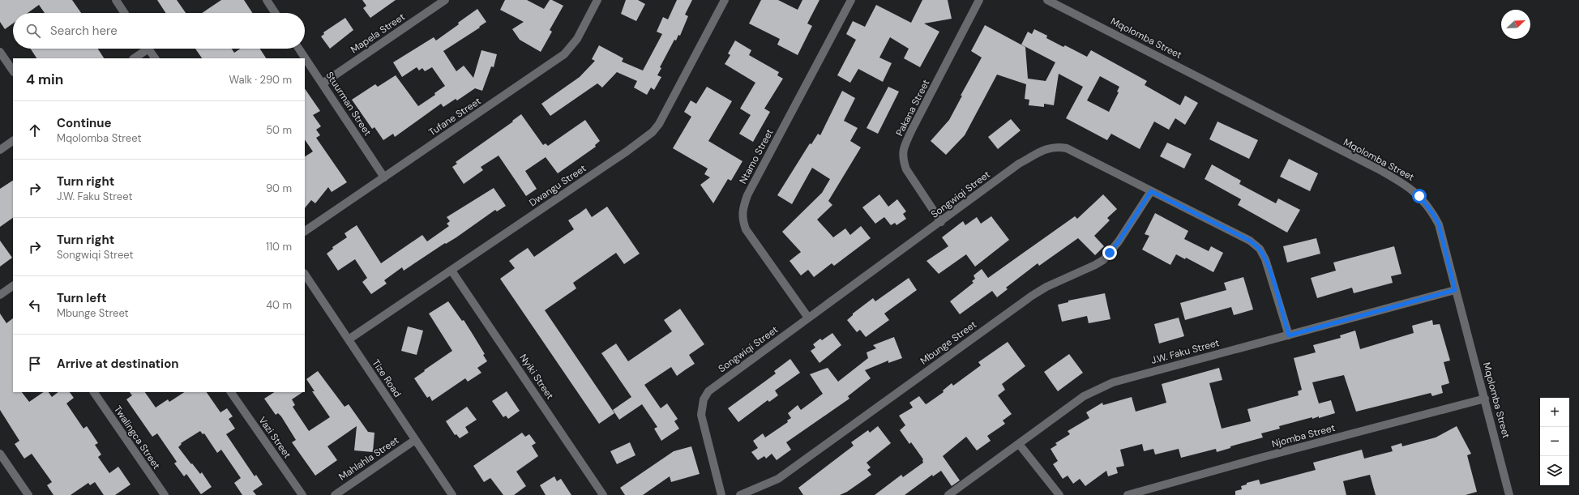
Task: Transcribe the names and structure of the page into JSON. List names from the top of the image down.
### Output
{
  "streets": {
    "street": [
      "Mapela Street",
      "Mqolomba Street",
      "Stuurman Street",
      "Pakana Street",
      "Tufane Street",
      "Ntamo Street",
      "Dwangu Street",
      "Songwiqi Street",
      "Mbunge Street",
      "J.W. Faku Street",
      "Nyiki Street",
      "Tize Road",
      "Njomba Street",
      "Twalingca Street",
      "Vazi Street",
      "Mahlahla Street"
    ]
  },
  "crossings": [
    ["Mapela Street", "Stuurman Street"],
    ["Mqolomba Street", "J.W. Faku Street"],
    ["Mqolomba Street", "Njomba Street"],
    ["Stuurman Street", "Tufane Street"],
    ["Pakana Street", "Songwiqi Street"],
    ["Ntamo Street", "Songwiqi Street"],
    ["Dwangu Street", "Nyiki Street"],
    ["Dwangu Street", "Tize Road"],
    ["Songwiqi Street", "Mbunge Street"],
    ["Songwiqi Street", "J.W. Faku Street"],
    ["Tize Road", "Mahlahla Street"]
  ],
  "north": "top right",
  "page": {
    "search": "Search here",
    "heading": ["4 min", "Walk · 290 m"],
    "list": [
      ["Continue", "Mqolomba Street", "50 m"],
      ["Turn right", "J.W. Faku Street", "90 m"],
      ["Turn right", "Songwiqi Street", "110 m"],
      ["Turn left", "Mbunge Street", "40 m"],
      "Arrive at destination"
    ],
    "map_buttons": ["+", "−"]
  }
}
